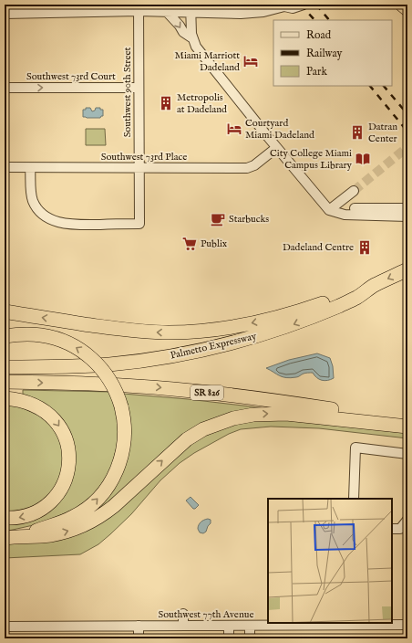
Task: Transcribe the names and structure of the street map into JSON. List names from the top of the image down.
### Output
{
  "streets": {
    "highway": ["Palmetto Expressway", "SR 826"],
    "street": [
      "Southwest 73rd Court",
      "Southwest 90th Street",
      "Southwest 73rd Place",
      "Southwest 77th Avenue"
    ]
  },
  "crossings": [
    ["Southwest 73rd Court", "Southwest 90th Street"],
    ["Southwest 90th Street", "Southwest 73rd Place"]
  ],
  "places": {
    "hotel": ["Miami Marriott Dadeland", "Courtyard Miami Dadeland"],
    "building": ["Metropolis at Dadeland", "Datran Center", "Dadeland Centre"],
    "library": ["City College Miami Campus Library"],
    "cafe": ["Starbucks"],
    "supermarket": ["Publix"]
  },
  "legend": ["Road", "Railway", "Park"]
}
